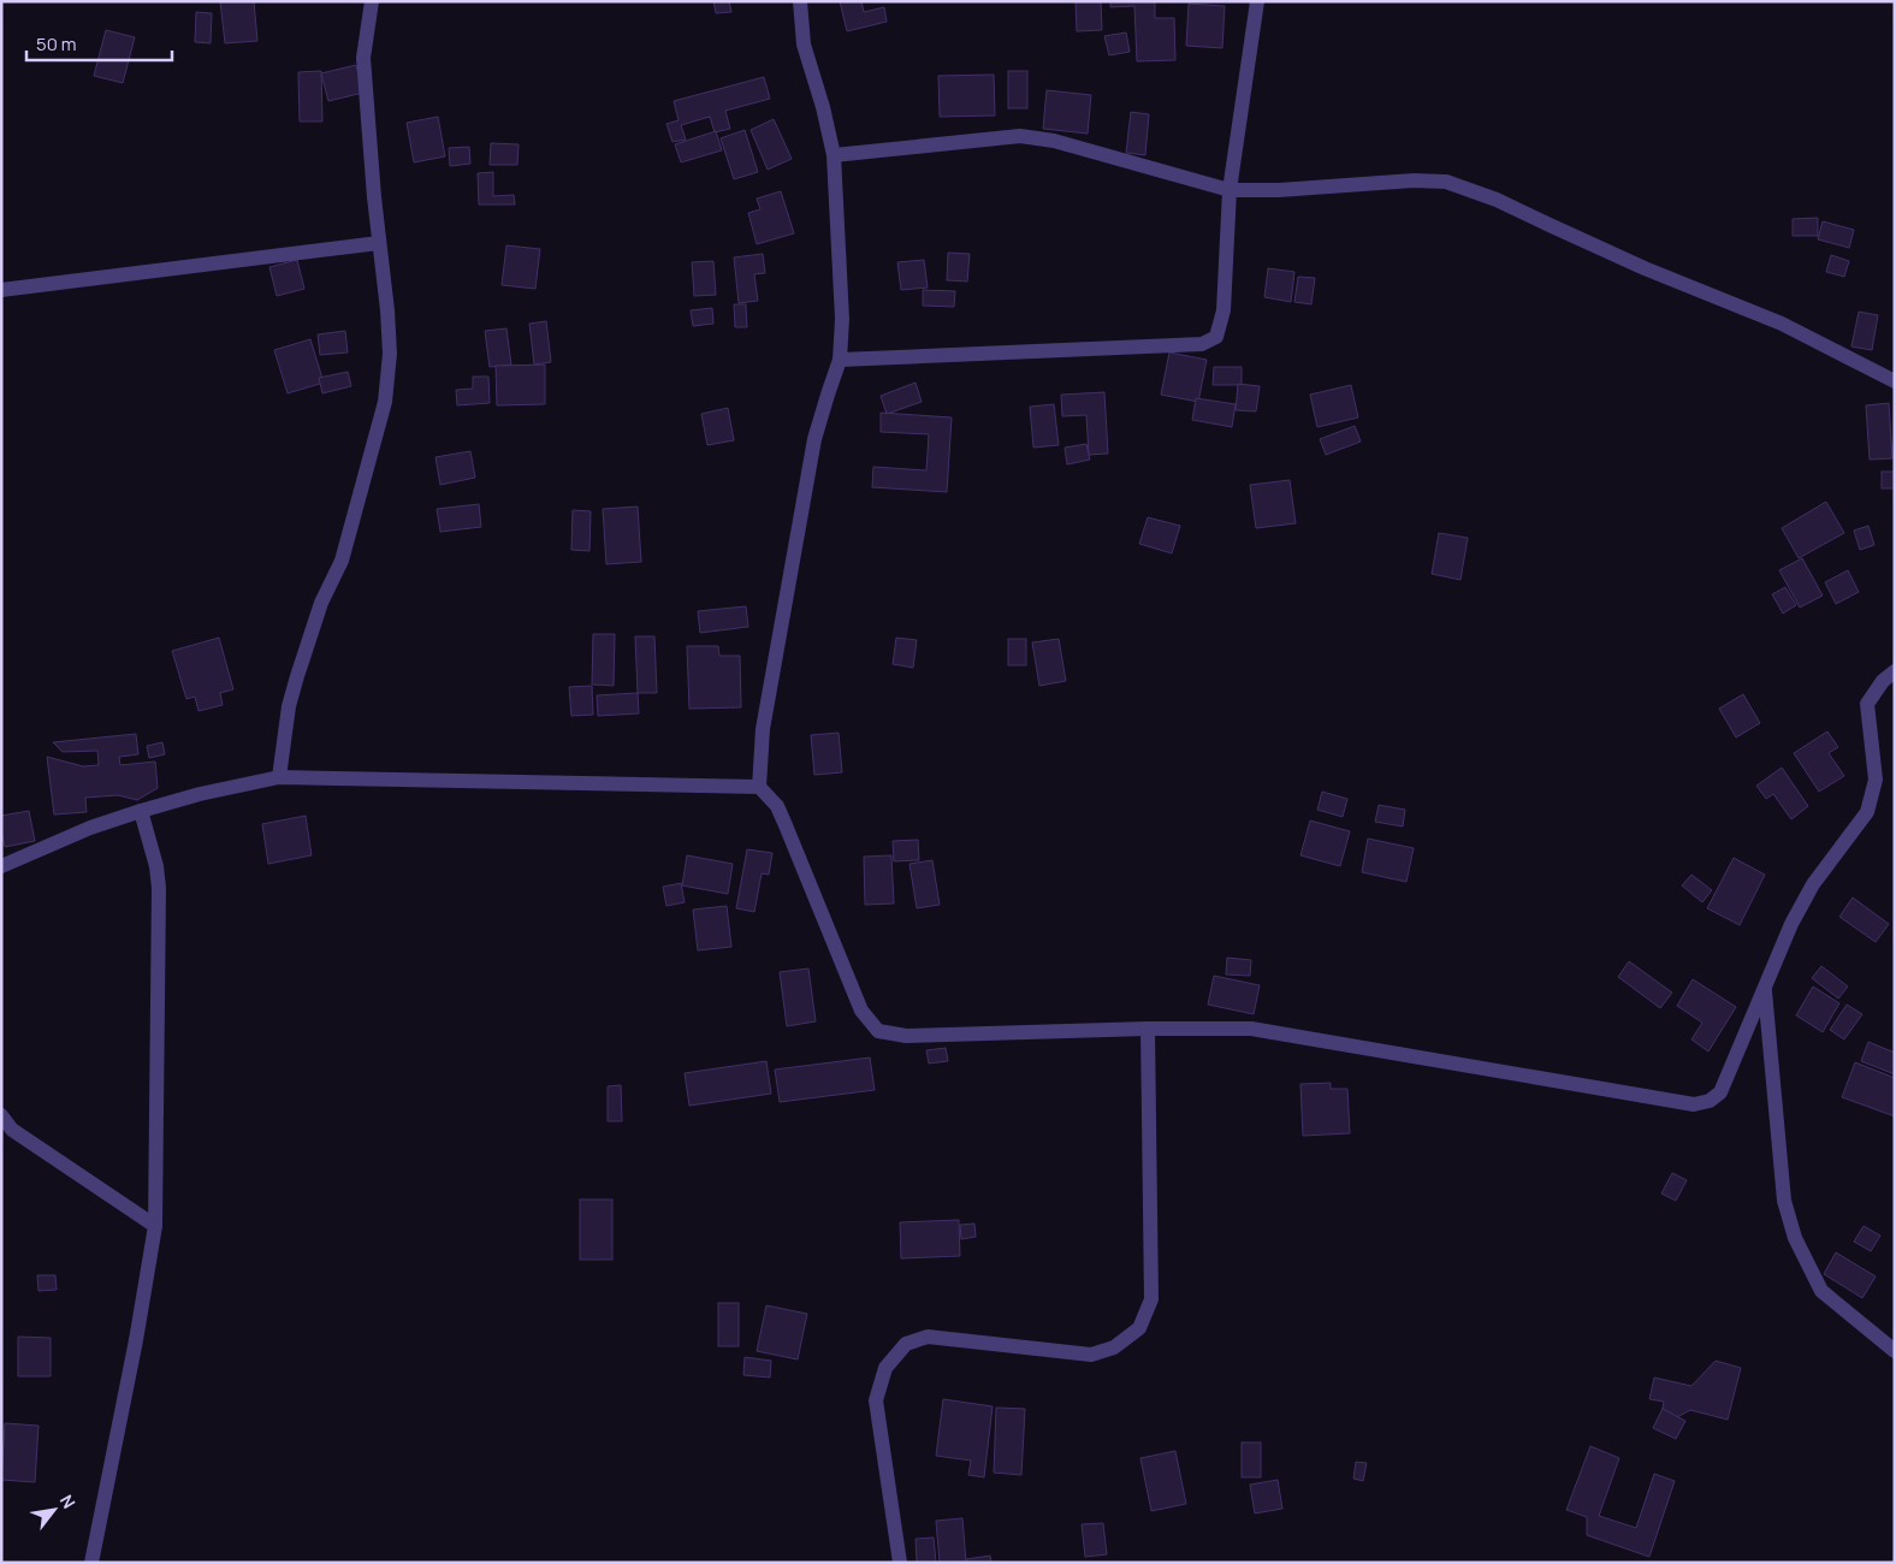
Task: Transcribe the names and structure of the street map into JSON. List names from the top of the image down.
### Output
{
  "scale_bar": "50 m",
  "north": "top right"
}
